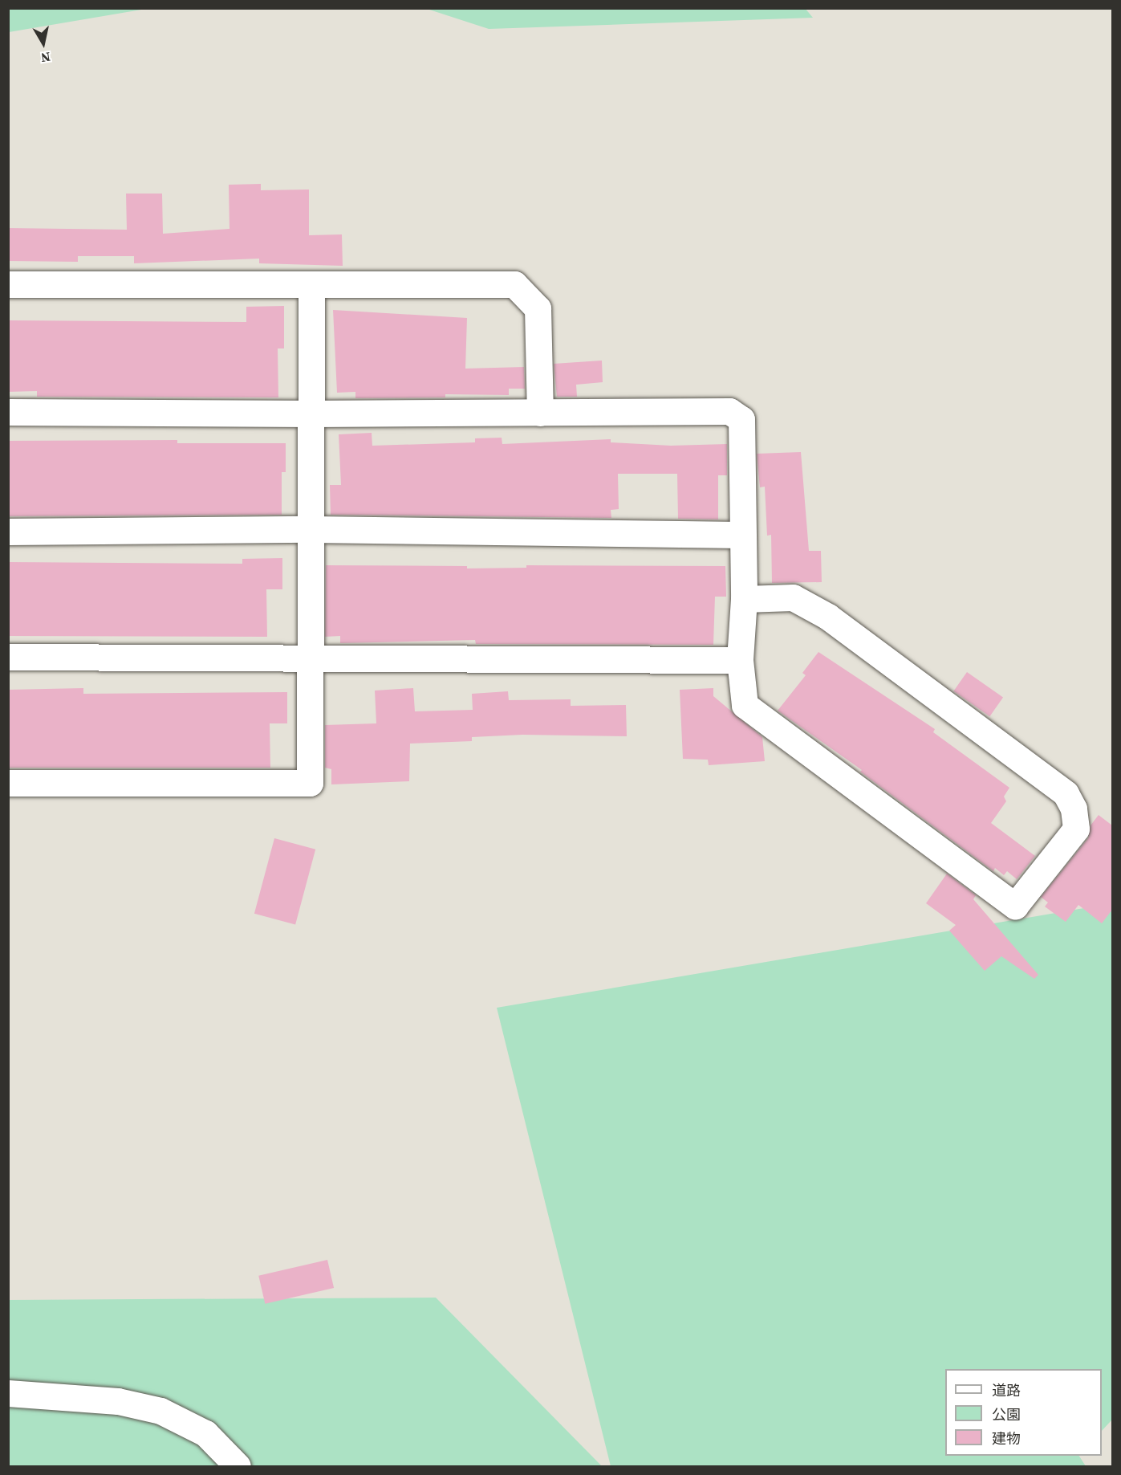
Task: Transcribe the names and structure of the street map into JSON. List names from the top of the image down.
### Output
{
  "legend": ["道路", "公園", "建物"],
  "north": "bottom"
}
